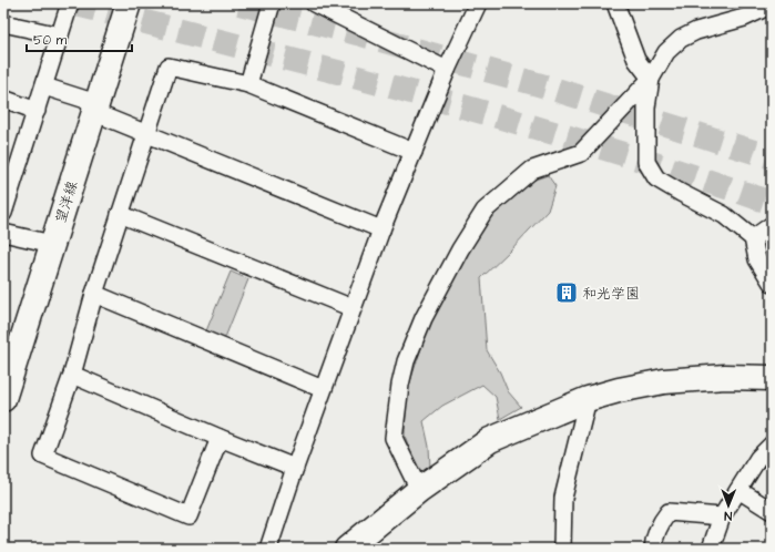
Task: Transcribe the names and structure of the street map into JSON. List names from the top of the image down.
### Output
{
  "streets": {
    "street": ["望洋線"]
  },
  "places": {
    "building": ["和光学園"]
  },
  "scale_bar": "50 m",
  "north": "bottom"
}
